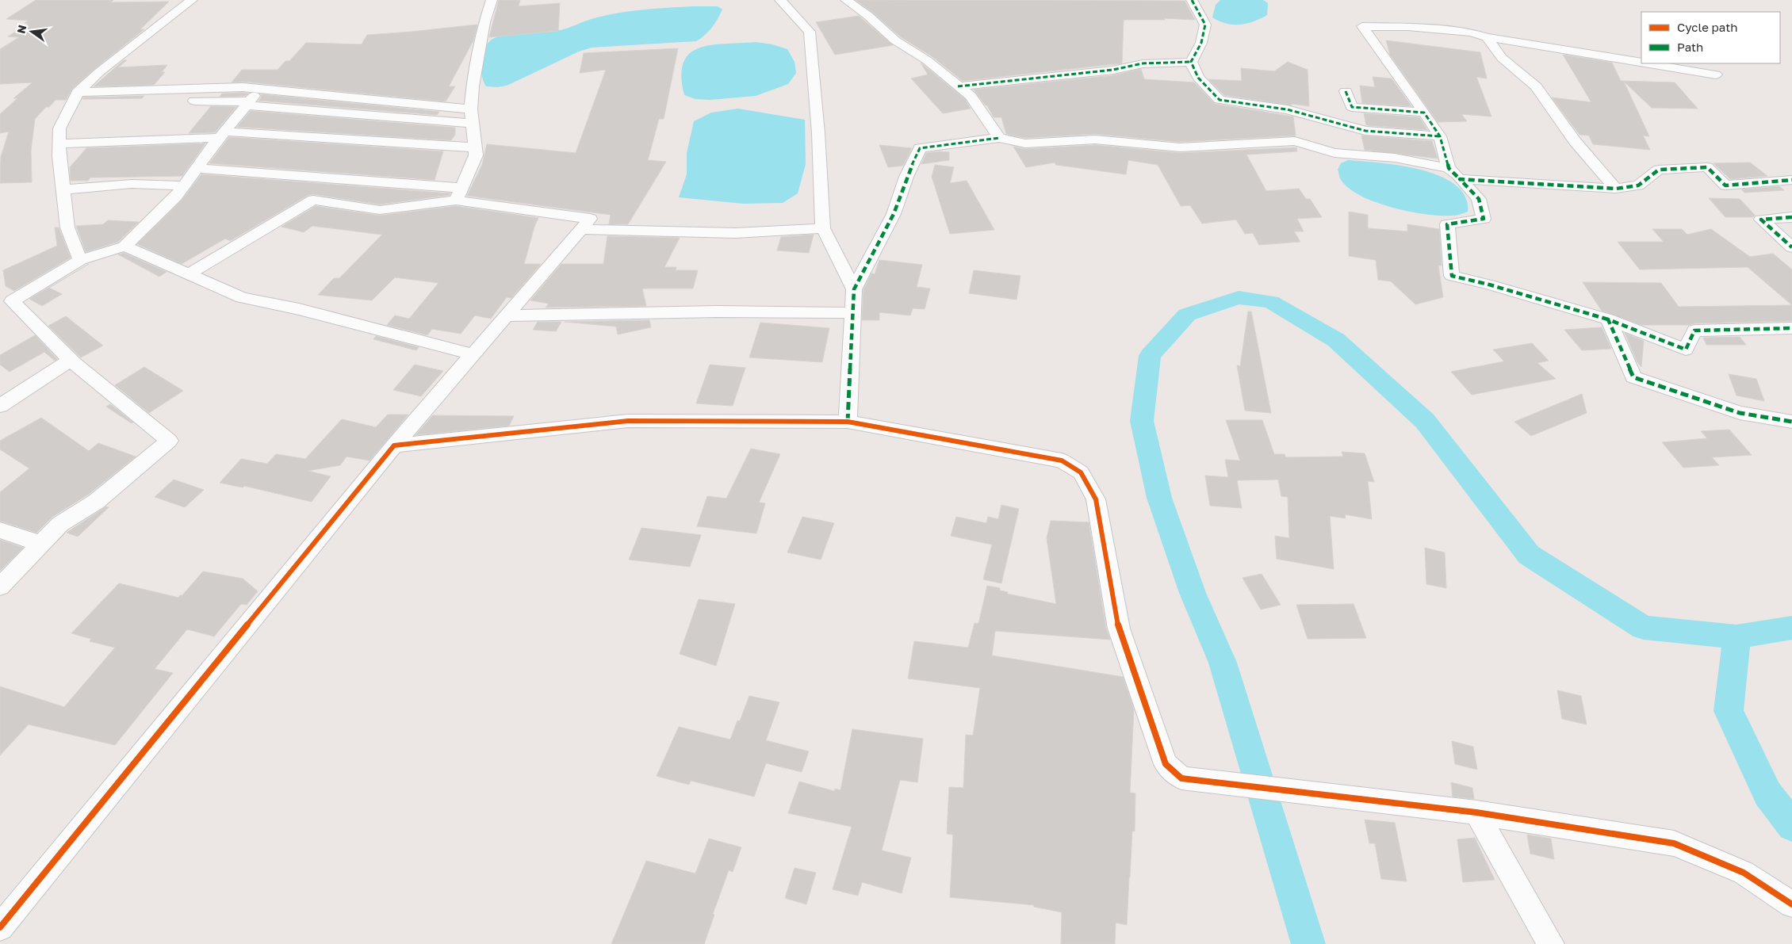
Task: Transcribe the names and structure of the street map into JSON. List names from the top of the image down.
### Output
{
  "legend": ["Cycle path", "Path"],
  "north": "left"
}
